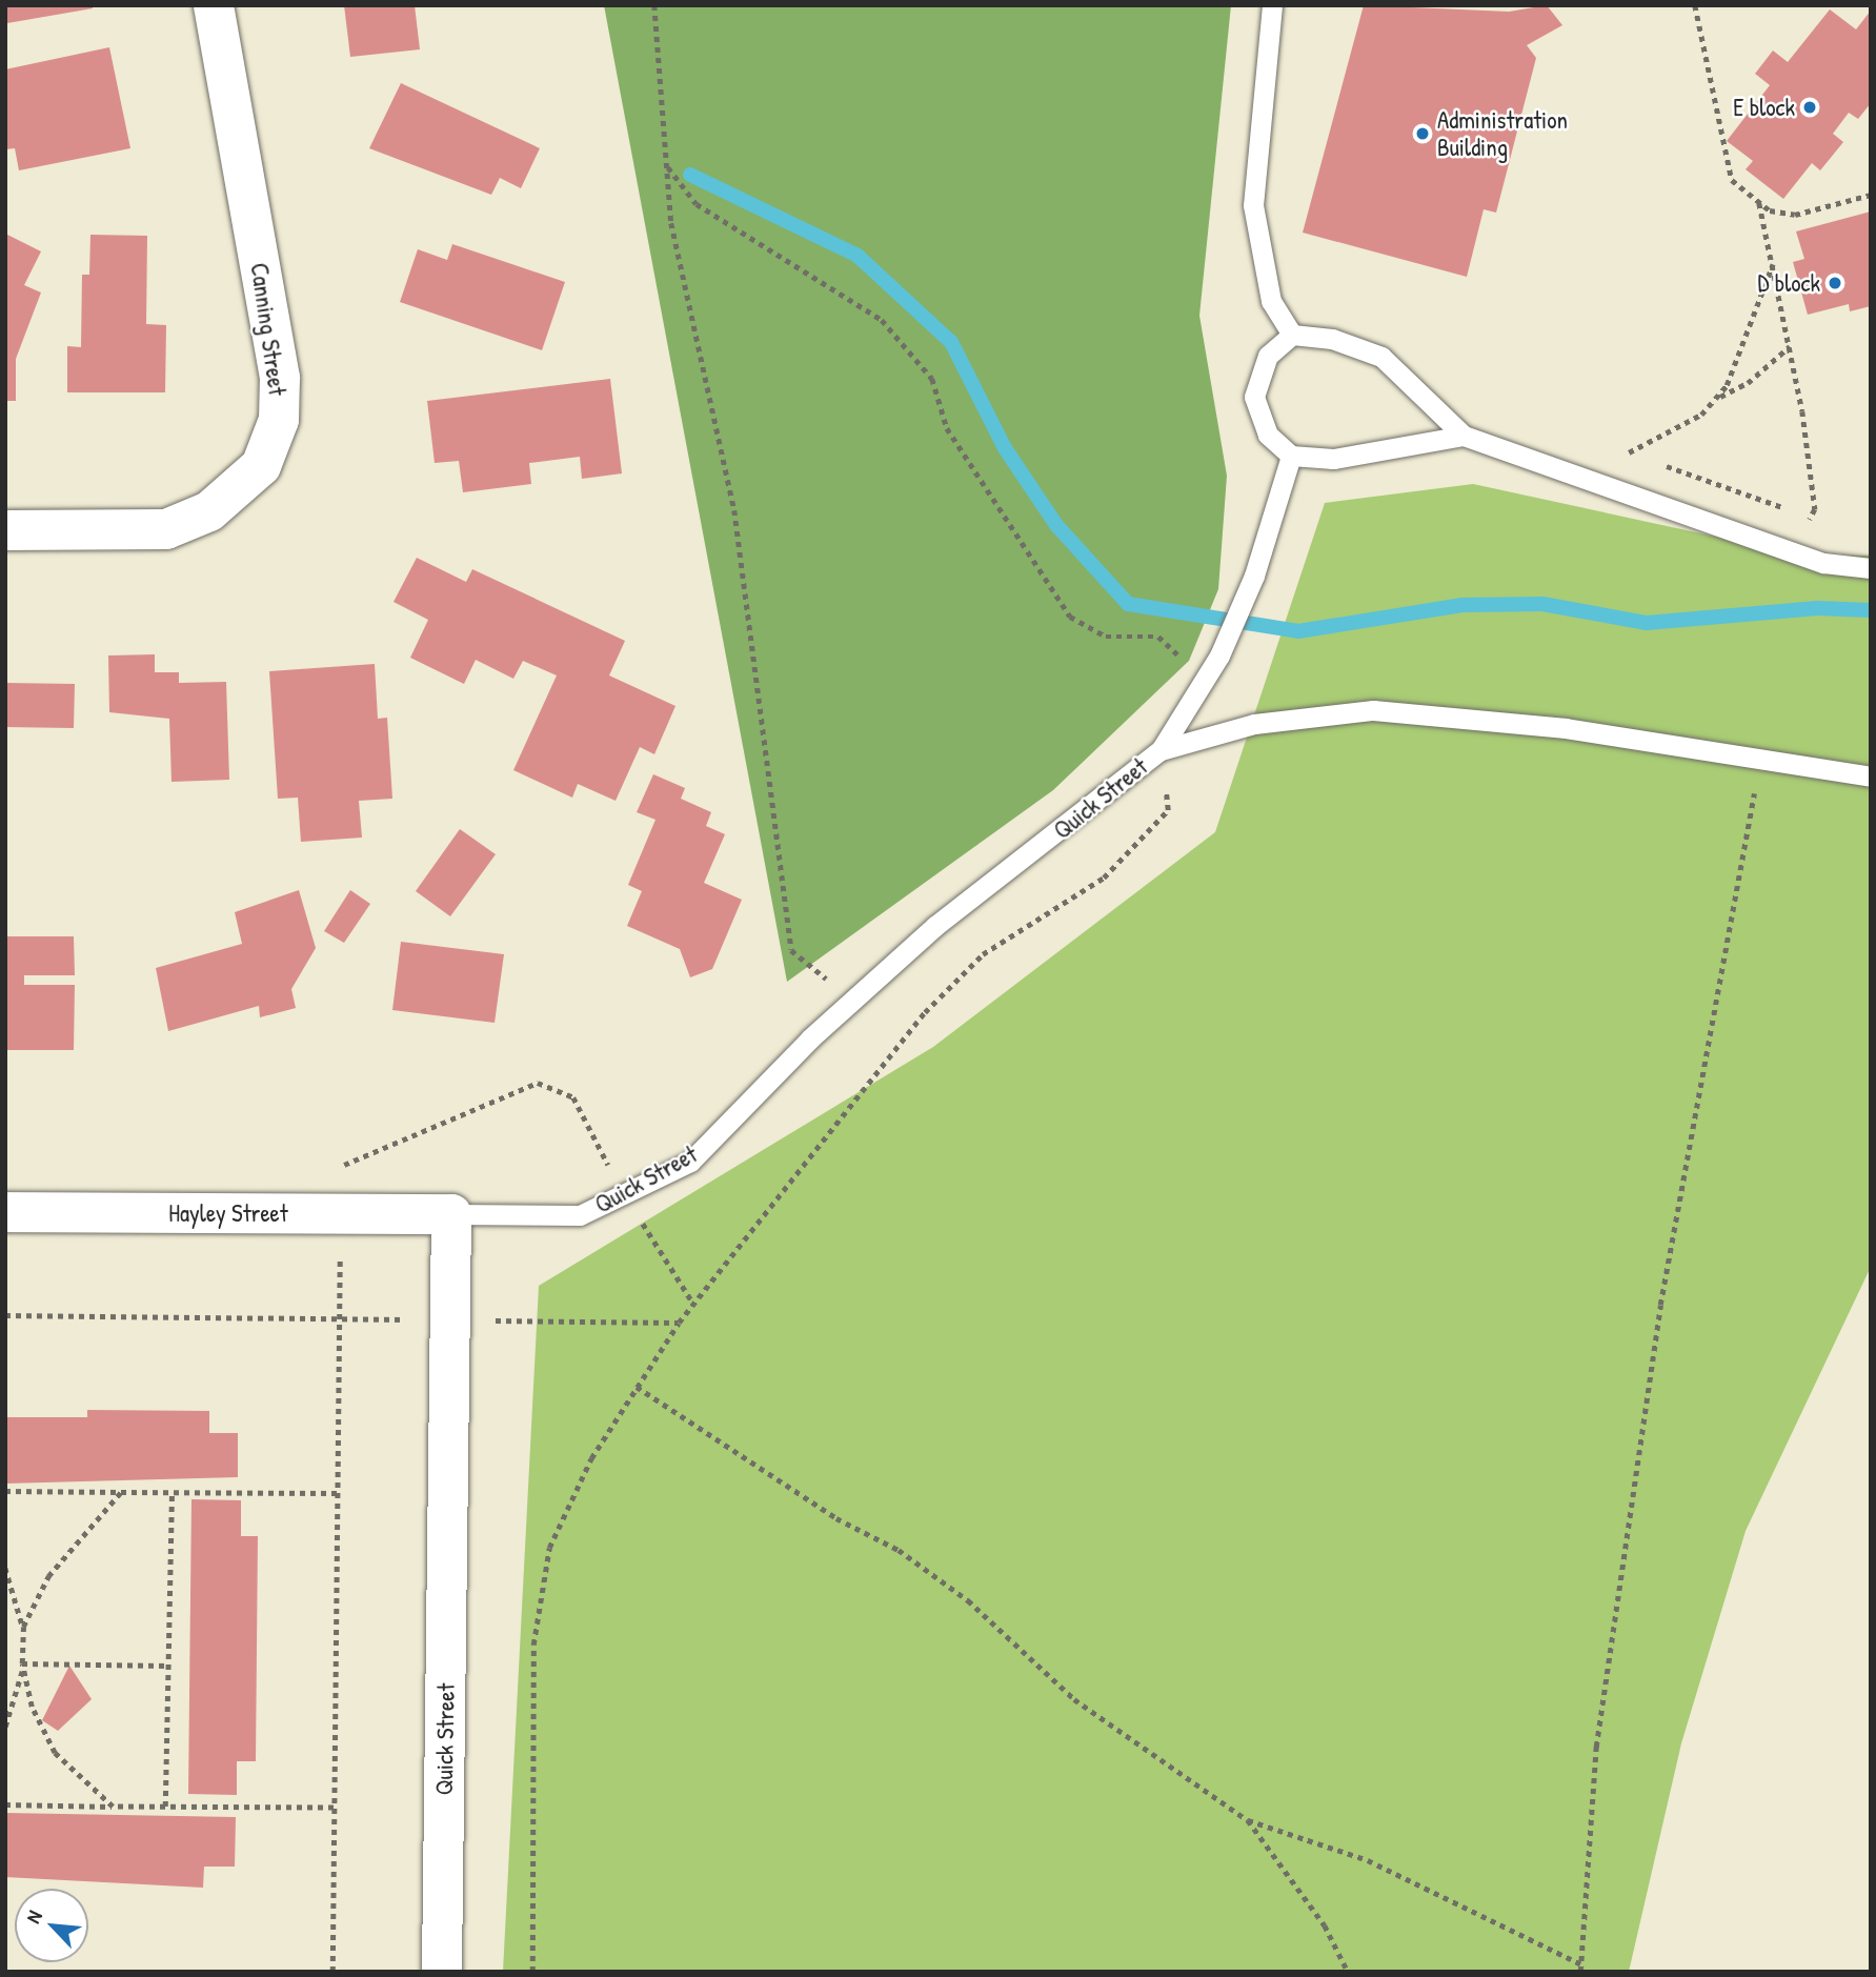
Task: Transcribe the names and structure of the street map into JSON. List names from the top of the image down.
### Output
{
  "streets": {
    "street": ["Canning Street", "Quick Street", "Hayley Street"]
  },
  "crossings": [
    ["Quick Street", "Hayley Street"]
  ],
  "places": ["E block", "Administration Building", "D block"],
  "north": "top left"
}
